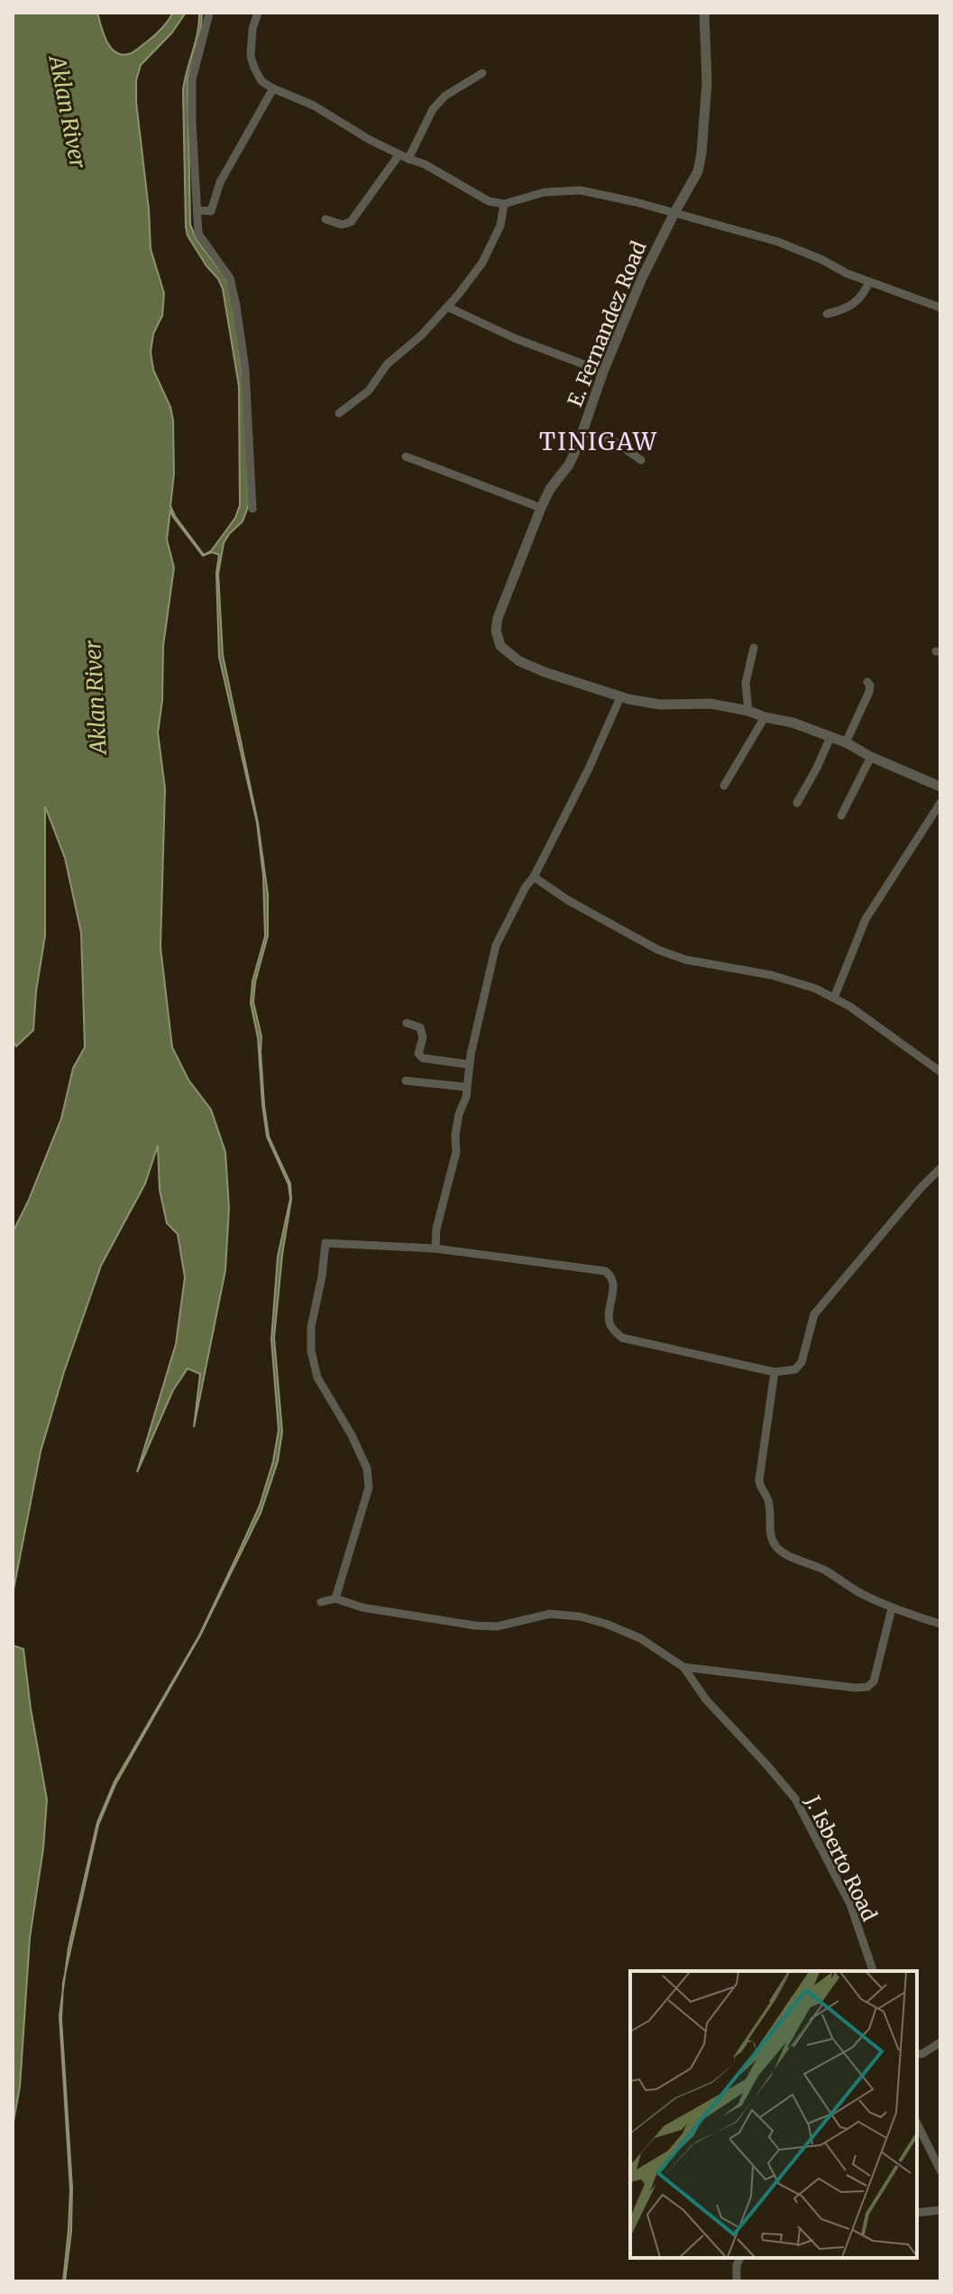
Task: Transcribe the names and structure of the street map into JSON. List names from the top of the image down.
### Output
{
  "streets": {
    "street": ["E. Fernandez Road", "J. Isberto Road"]
  },
  "districts": ["TINIGAW"],
  "water": ["Aklan River"]
}
